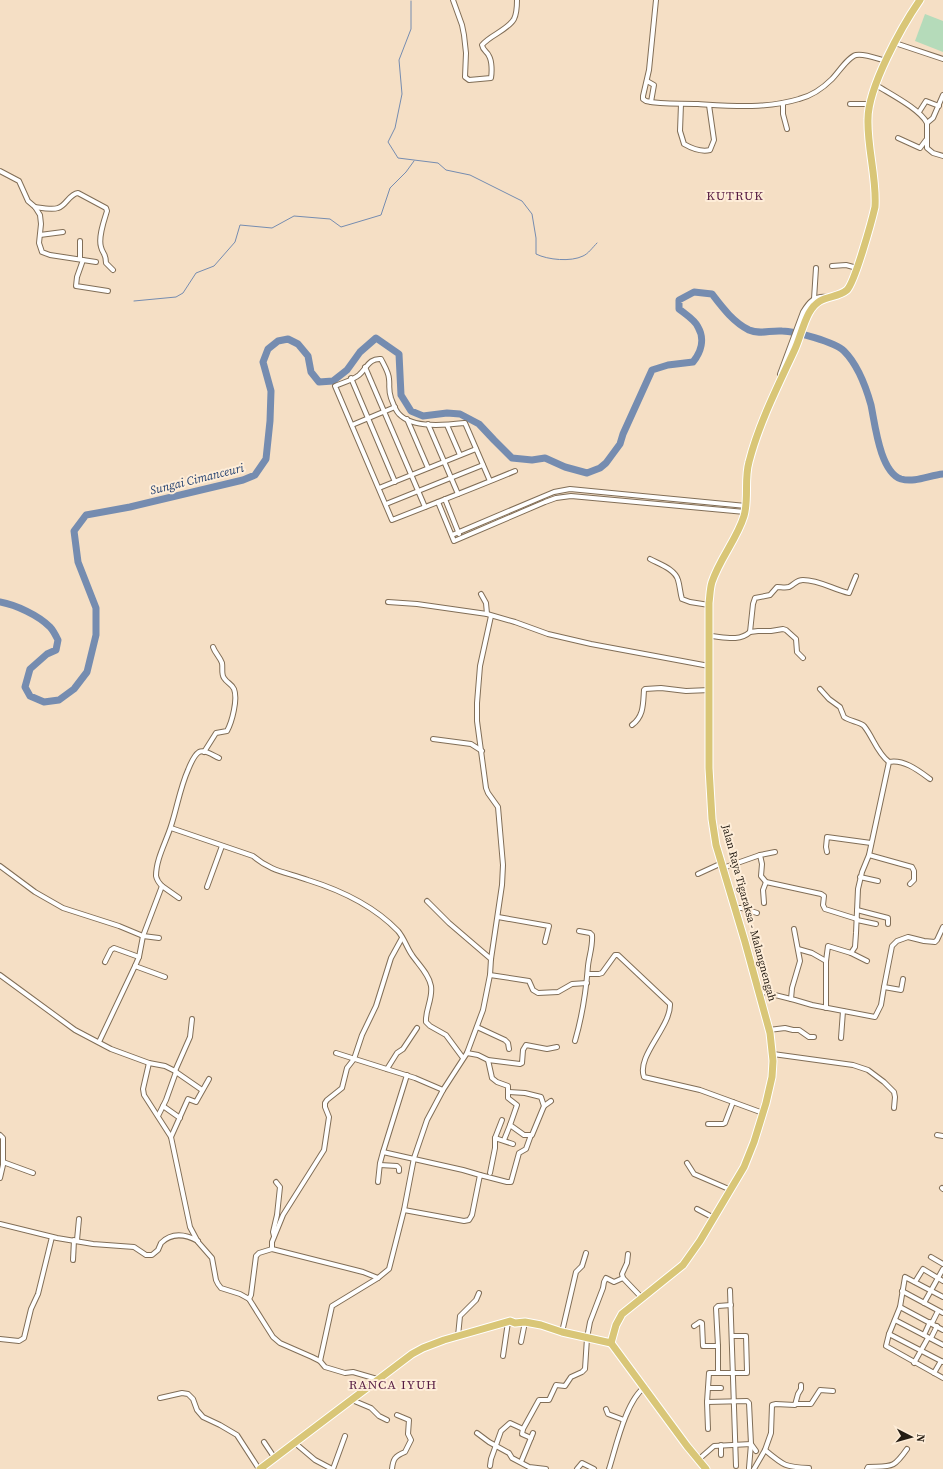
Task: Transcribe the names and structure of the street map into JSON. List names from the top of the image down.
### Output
{
  "streets": {
    "main road": ["Jalan Raya Tigaraksa - Malangnengah"]
  },
  "districts": ["KUTRUK", "RANCA IYUH"],
  "water": ["Sungai Cimanceuri"],
  "north": "right"
}
